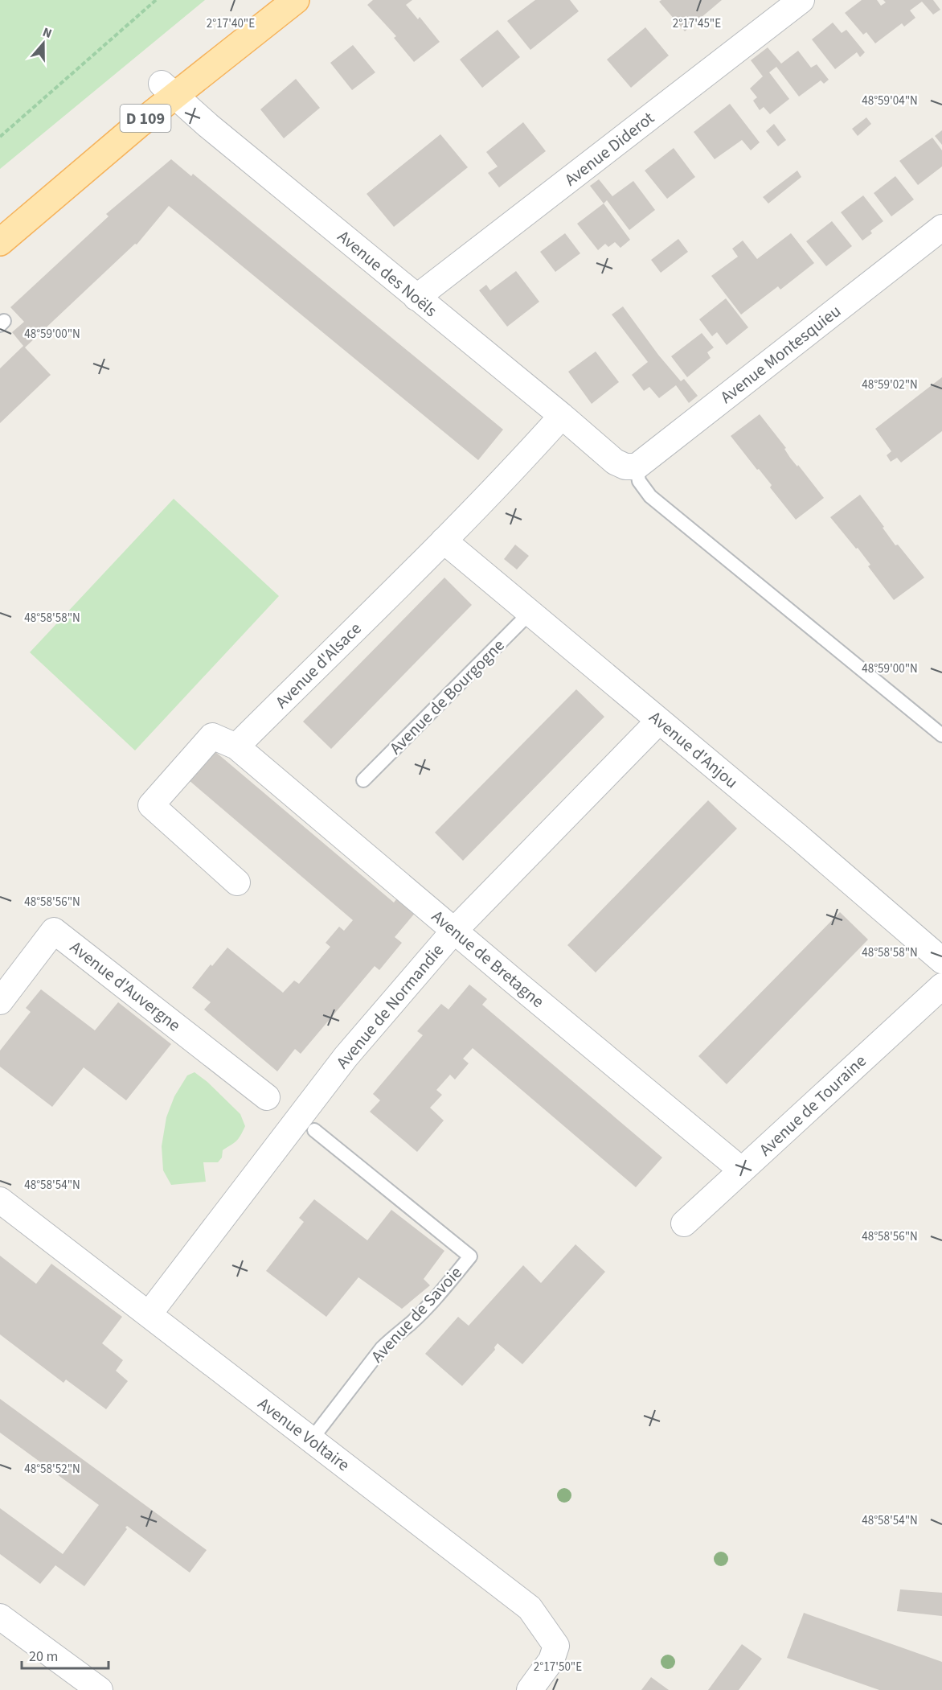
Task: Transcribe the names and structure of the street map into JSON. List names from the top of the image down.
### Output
{
  "streets": {
    "main road": ["D 109"],
    "street": [
      "Avenue Diderot",
      "Avenue des Noëls",
      "Avenue Montesquieu",
      "Avenue d'Alsace",
      "Avenue d'Anjou",
      "Avenue de Bretagne",
      "Avenue d'Auvergne",
      "Avenue de Normandie",
      "Avenue de Touraine",
      "Avenue Voltaire"
    ],
    "lane": ["Avenue de Bourgogne", "Avenue de Savoie"]
  },
  "crossings": [
    ["D 109", "Avenue des Noëls"],
    ["Avenue Diderot", "Avenue des Noëls"],
    ["Avenue des Noëls", "Avenue Montesquieu"],
    ["Avenue des Noëls", "Avenue d'Alsace"],
    ["Avenue d'Alsace", "Avenue d'Anjou"],
    ["Avenue d'Alsace", "Avenue de Bretagne"],
    ["Avenue de Bourgogne", "Avenue d'Anjou"],
    ["Avenue d'Anjou", "Avenue de Normandie"],
    ["Avenue de Bretagne", "Avenue de Normandie"],
    ["Avenue de Bretagne", "Avenue de Touraine"],
    ["Avenue de Normandie", "Avenue Voltaire"],
    ["Avenue de Savoie", "Avenue Voltaire"]
  ],
  "scale_bar": "20 m",
  "north": "top",
  "coordinates": [
    "2°17'45\"E",
    "2°17'40\"E",
    "48°59'04\"N",
    "48°59'00\"N",
    "48°59'02\"N",
    "48°58'58\"N",
    "48°58'56\"N",
    "48°58'54\"N",
    "48°58'52\"N",
    "2°17'50\"E"
  ]
}
